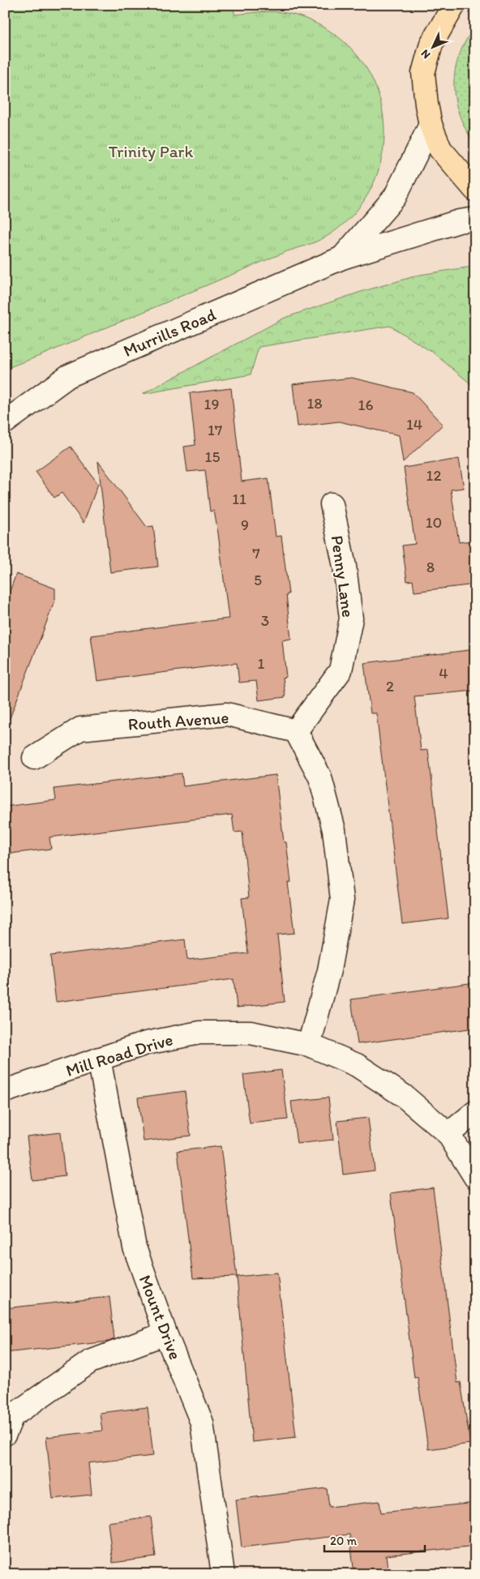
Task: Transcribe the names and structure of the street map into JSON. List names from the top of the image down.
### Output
{
  "streets": {
    "street": [
      "Murrills Road",
      "Penny Lane",
      "Routh Avenue",
      "Mill Road Drive",
      "Mount Drive"
    ]
  },
  "crossings": [
    ["Penny Lane", "Routh Avenue"],
    ["Mill Road Drive", "Mount Drive"]
  ],
  "parks": ["Trinity Park"],
  "house_numbers": [
    "18",
    "19",
    "16",
    "14",
    "17",
    "15",
    "12",
    "11",
    "10",
    "9",
    "7",
    "8",
    "5",
    "3",
    "1",
    "4",
    "2"
  ],
  "scale_bar": "20 m",
  "north": "bottom left"
}
